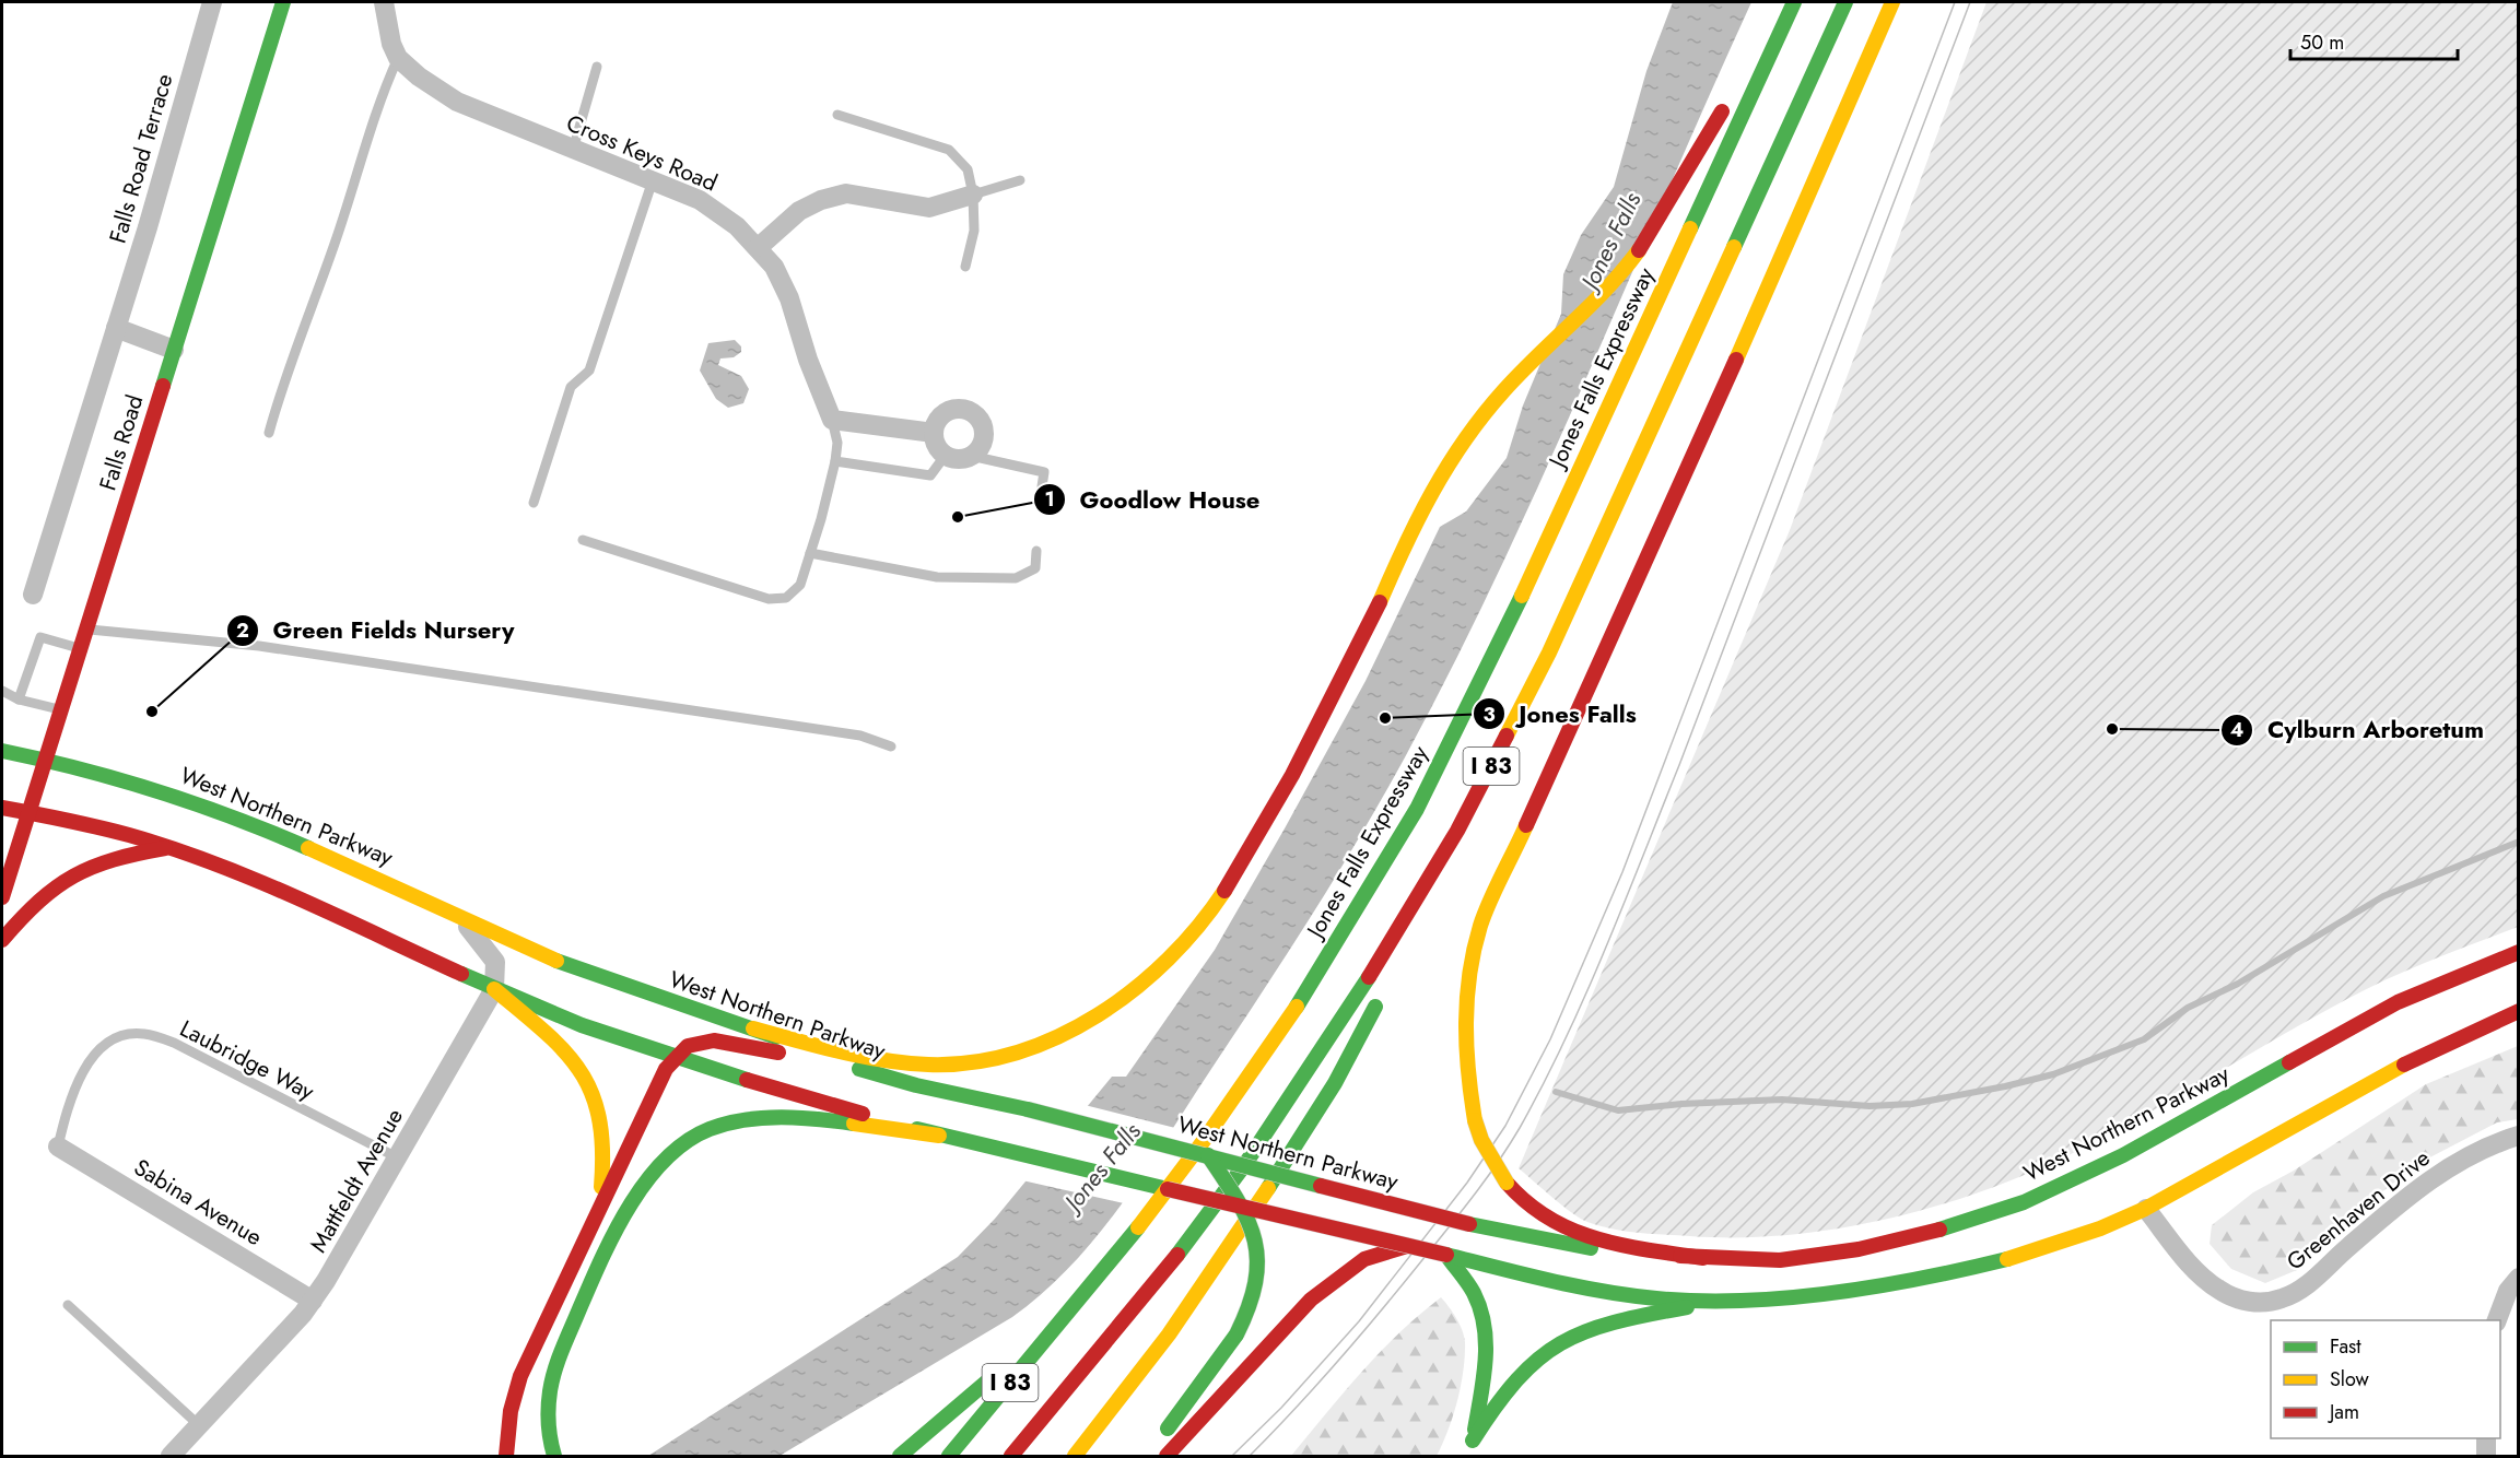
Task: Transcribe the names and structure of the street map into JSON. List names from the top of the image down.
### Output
{
  "streets": {
    "main road": [
      "Jones Falls Expressway",
      "Falls Road",
      "I 83",
      "West Northern Parkway"
    ],
    "street": [
      "Cross Keys Road",
      "Falls Road Terrace",
      "Mattfeldt Avenue",
      "Sabina Avenue",
      "Greenhaven Drive"
    ],
    "lane": ["Laubridge Way"]
  },
  "crossings": [
    ["Falls Road", "West Northern Parkway"],
    ["Laubridge Way", "Mattfeldt Avenue"],
    ["Laubridge Way", "Sabina Avenue"],
    ["Mattfeldt Avenue", "Sabina Avenue"]
  ],
  "water": ["Jones Falls"],
  "places": [
    "Goodlow House",
    "Green Fields Nursery",
    "Jones Falls",
    "Cylburn Arboretum"
  ],
  "legend": ["Fast", "Slow", "Jam"],
  "scale_bar": "50 m"
}
